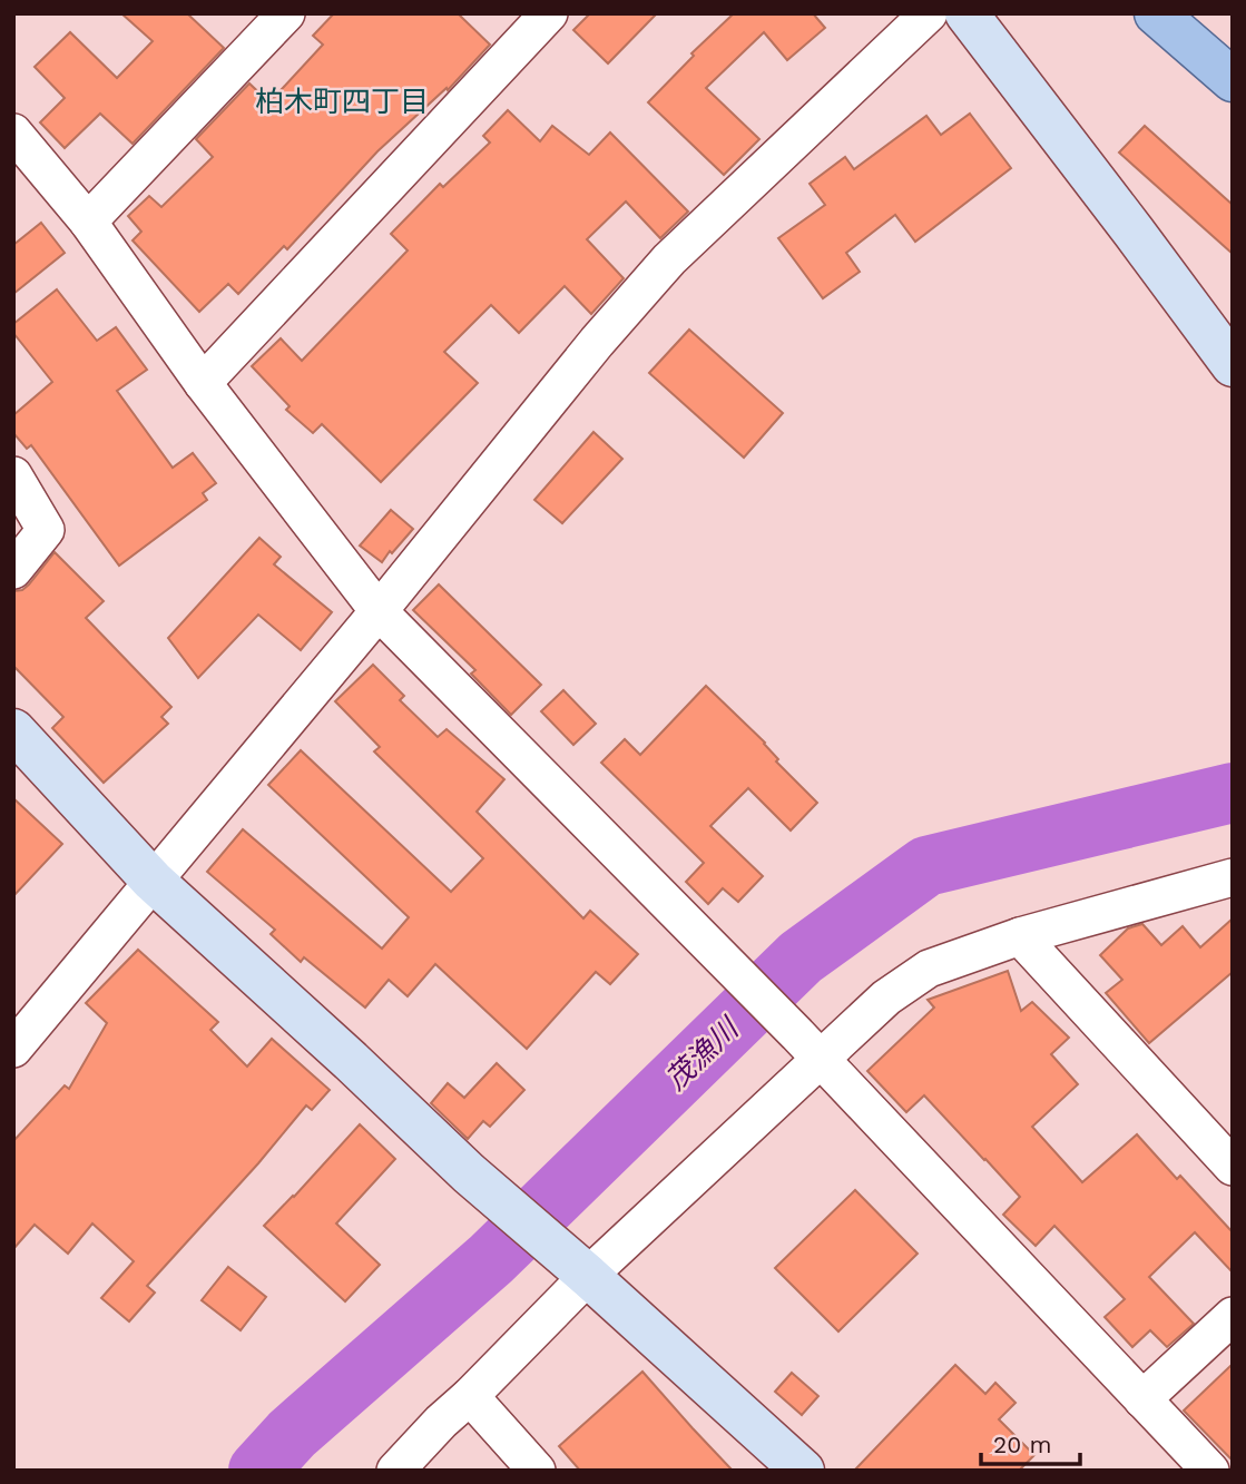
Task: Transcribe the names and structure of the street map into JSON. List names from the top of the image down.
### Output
{
  "districts": ["柏木町四丁目"],
  "water": ["茂漁川"],
  "scale_bar": "20 m"
}
